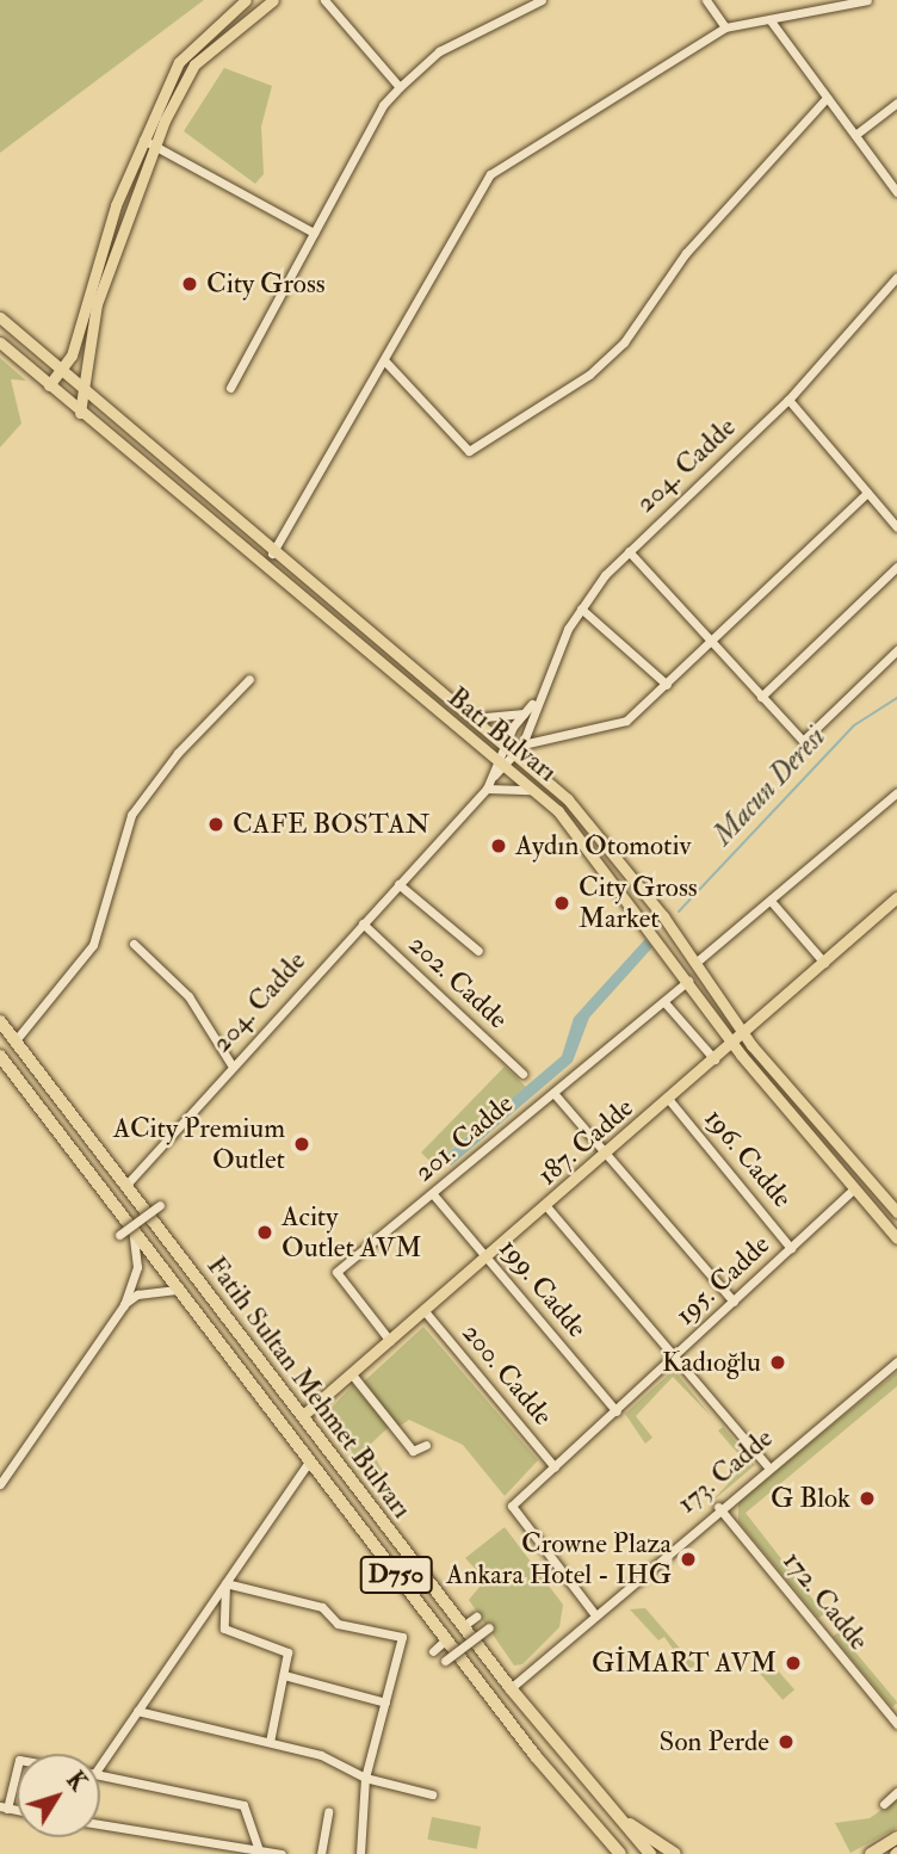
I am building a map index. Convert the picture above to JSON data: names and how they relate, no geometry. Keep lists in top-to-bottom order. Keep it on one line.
{"streets":{"highway":["Fatih Sultan Mehmet Bulvarı","D750"],"main road":["Batı Bulvarı","187. Cadde"],"street":["204. Cadde","202. Cadde","201. Cadde","196. Cadde","195. Cadde","199. Cadde","200. Cadde","173. Cadde","172. Cadde"]},"crossings":[["204. Cadde","Batı Bulvarı"],["204. Cadde","202. Cadde"],["204. Cadde","Fatih Sultan Mehmet Bulvarı"],["Batı Bulvarı","201. Cadde"],["Batı Bulvarı","187. Cadde"],["Batı Bulvarı","195. Cadde"],["201. Cadde","187. Cadde"],["201. Cadde","199. Cadde"],["187. Cadde","196. Cadde"],["187. Cadde","199. Cadde"],["187. Cadde","200. Cadde"],["187. Cadde","Fatih Sultan Mehmet Bulvarı"],["196. Cadde","195. Cadde"],["195. Cadde","199. Cadde"],["195. Cadde","200. Cadde"],["195. Cadde","173. Cadde"],["Fatih Sultan Mehmet Bulvarı","173. Cadde"],["173. Cadde","172. Cadde"]],"water":["Macun Deresi"],"places":["City Gross","CAFE BOSTAN","Aydın Otomotiv","City Gross Market","ACity Premium Outlet","Acity Outlet AVM","Kadıoğlu","G Blok","Crowne Plaza Ankara Hotel - IHG","GİMART AVM","Son Perde"],"north":"top right"}
